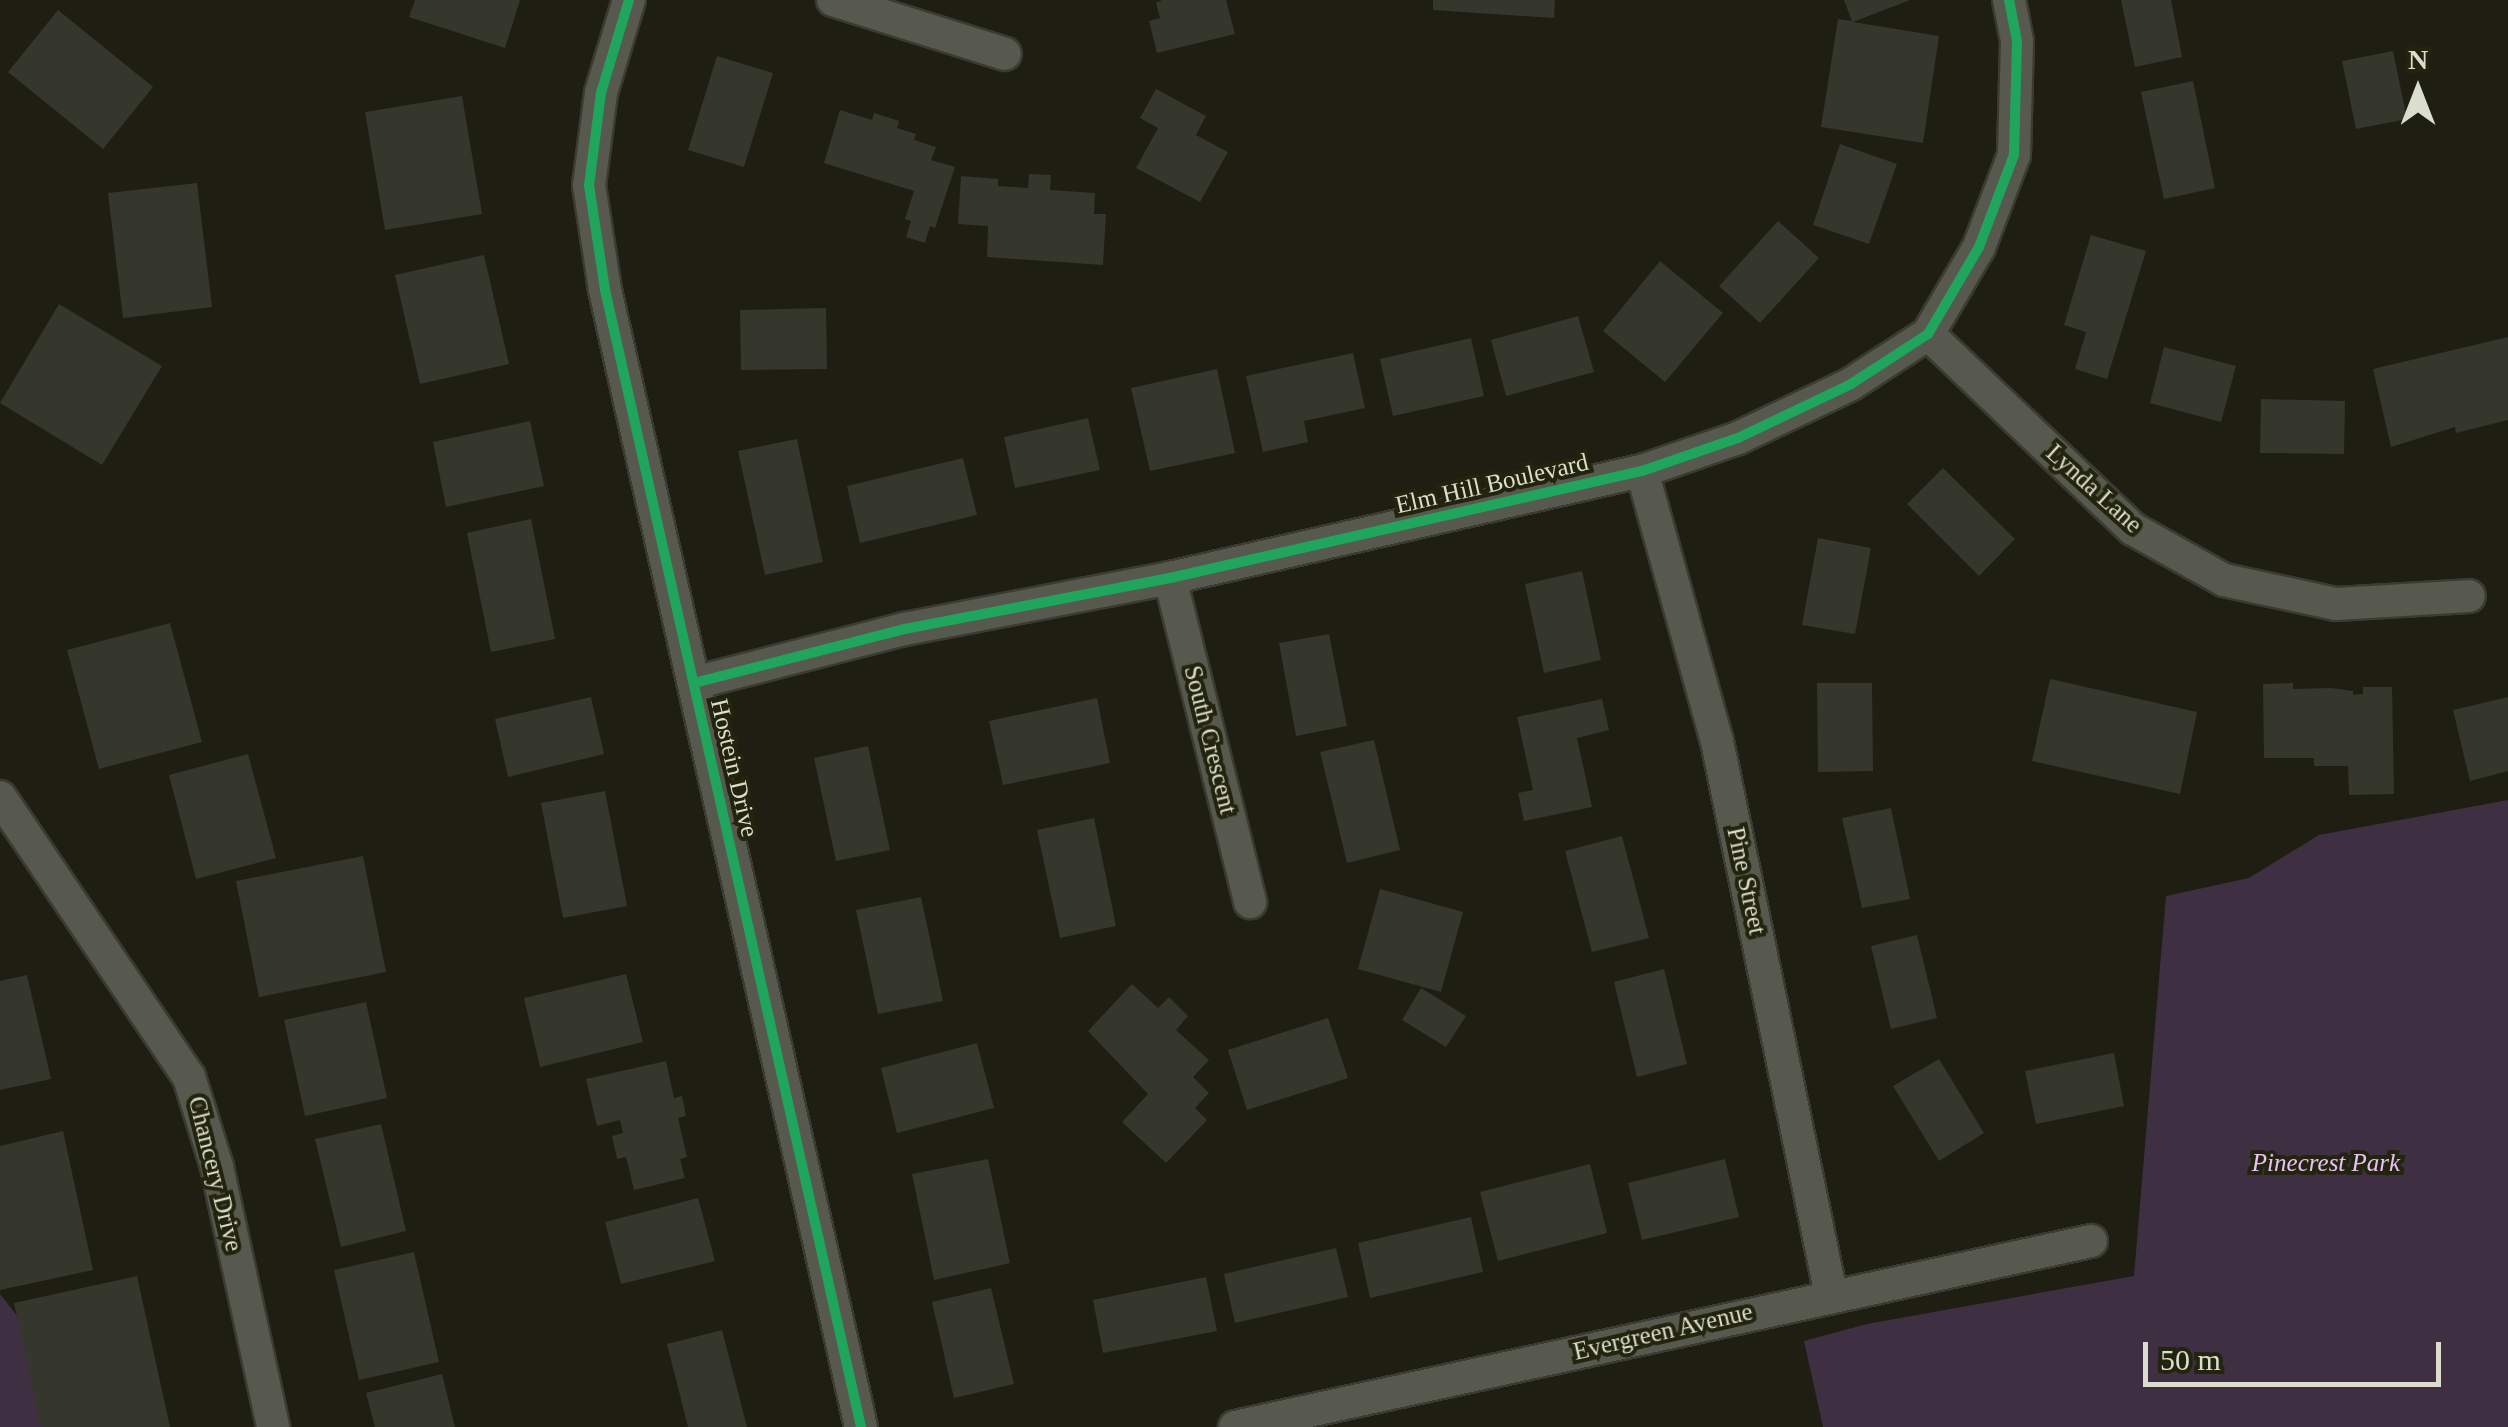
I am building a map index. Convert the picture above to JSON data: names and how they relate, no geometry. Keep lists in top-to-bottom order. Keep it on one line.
{"streets":{"street":["Elm Hill Boulevard","Lynda Lane","South Crescent","Hostein Drive","Pine Street","Chancery Drive","Evergreen Avenue"]},"crossings":[["Elm Hill Boulevard","Lynda Lane"],["Elm Hill Boulevard","South Crescent"],["Elm Hill Boulevard","Hostein Drive"],["Elm Hill Boulevard","Pine Street"],["Pine Street","Evergreen Avenue"]],"parks":["Pinecrest Park"],"scale_bar":"50 m","north":"top"}
